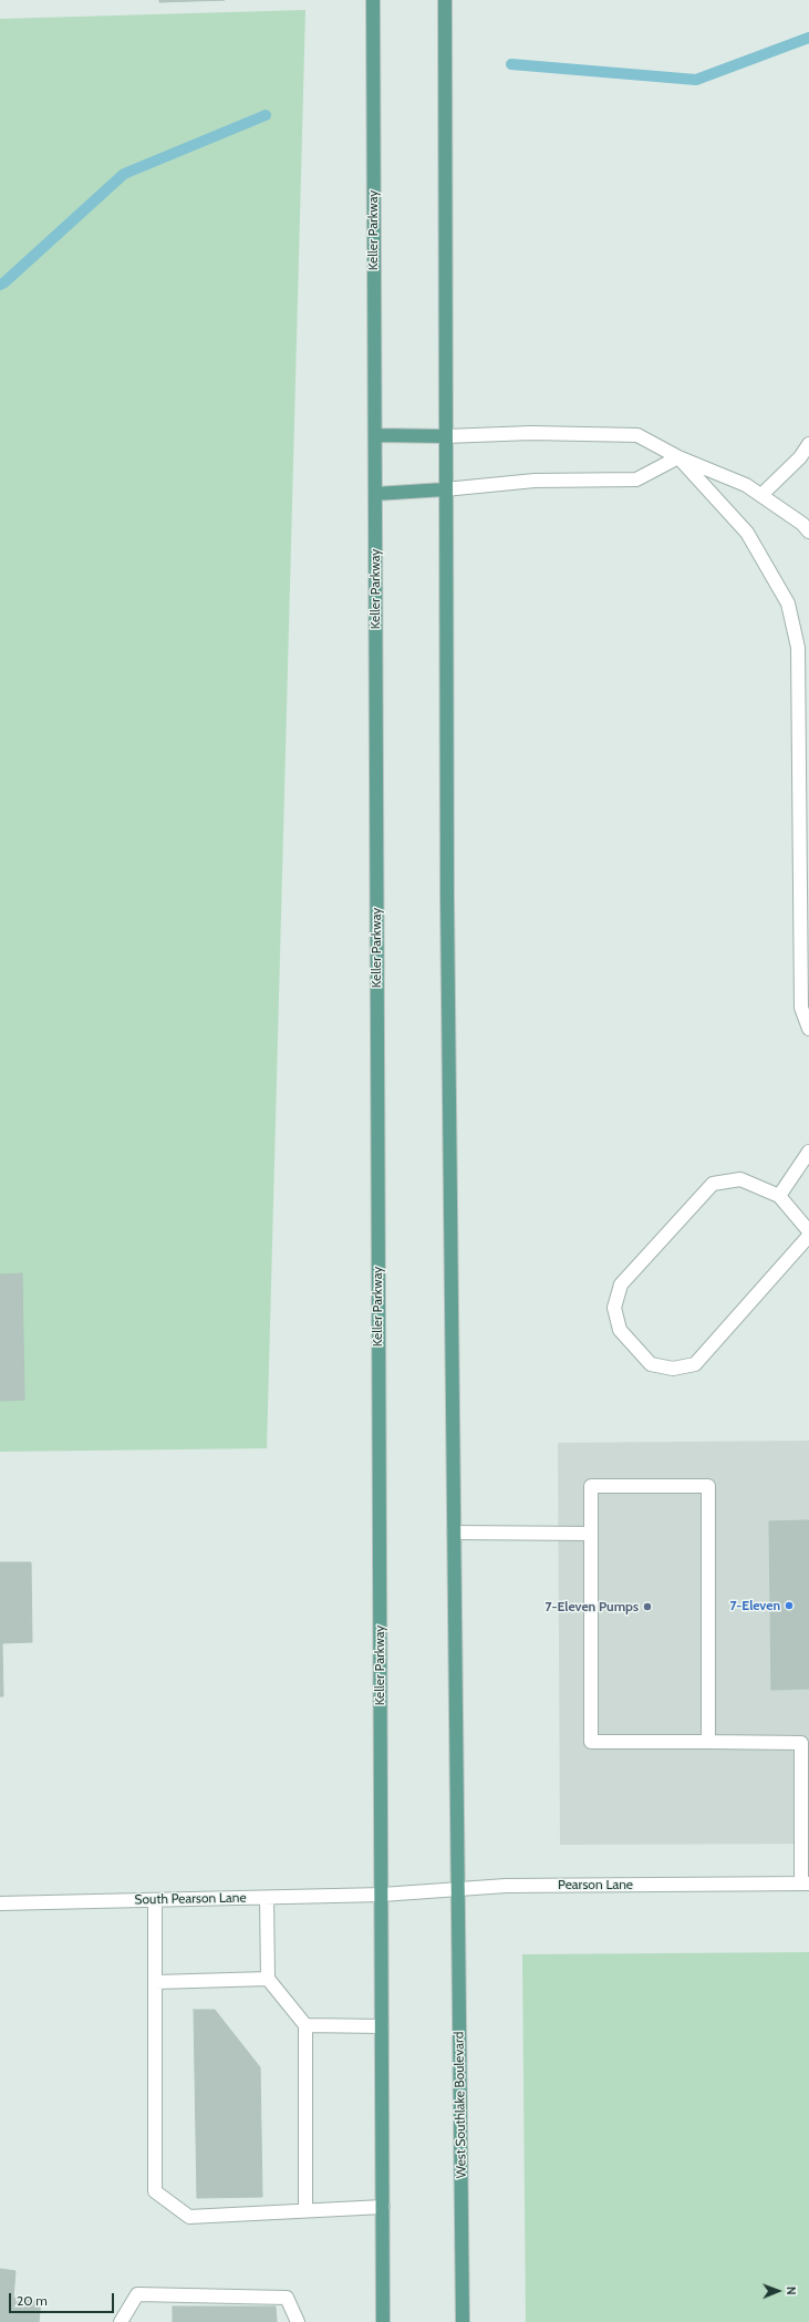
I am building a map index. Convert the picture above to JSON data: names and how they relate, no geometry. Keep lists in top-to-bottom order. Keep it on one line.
{"streets":{"main road":["Keller Parkway","West Southlake Boulevard"],"street":["Pearson Lane","South Pearson Lane"]},"crossings":[["Keller Parkway","Pearson Lane"],["Keller Parkway","South Pearson Lane"],["Pearson Lane","South Pearson Lane"],["Pearson Lane","West Southlake Boulevard"]],"places":["7-Eleven","7-Eleven Pumps"],"scale_bar":"20 m","north":"right"}
